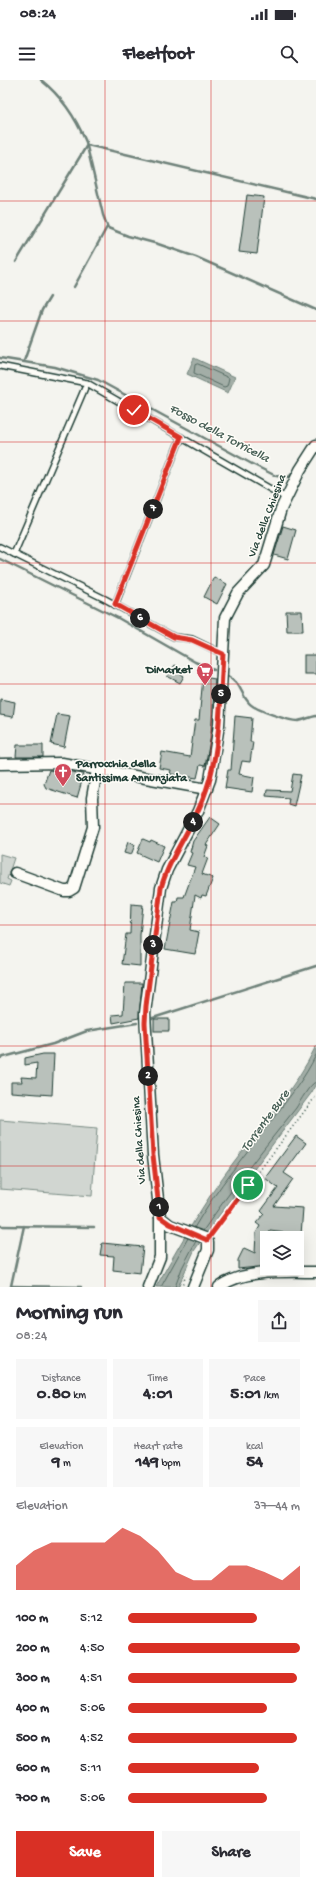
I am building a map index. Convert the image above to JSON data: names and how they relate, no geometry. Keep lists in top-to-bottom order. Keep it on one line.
{"streets":{"street":["Via della Chiesina"]},"water":["Fosso della Torricella","Torrente Bure"],"places":{"supermarket":["DiMarket"],"church":["Parrocchia della Santissima Annunziata"]},"page":{"status":"08:24","header":"Fleetfoot","pins":["7","6","5","4","3","2","1"],"heading":["Morning run","08:24"],"stats":[["Distance","0.80 km"],["Time","4:01"],["Pace","5:01 /km"],["Elevation","9 m"],["Heart rate","149 bpm"],["kcal","54"]],"chart":["Elevation","37–44 m"],"list":[{"name":"100 m","note":"5:12"},{"name":"200 m","note":"4:50"},{"name":"300 m","note":"4:51"},{"name":"400 m","note":"5:06"},{"name":"500 m","note":"4:52"},{"name":"600 m","note":"5:11"},{"name":"700 m","note":"5:06"}],"buttons":["Save","Share"]}}
